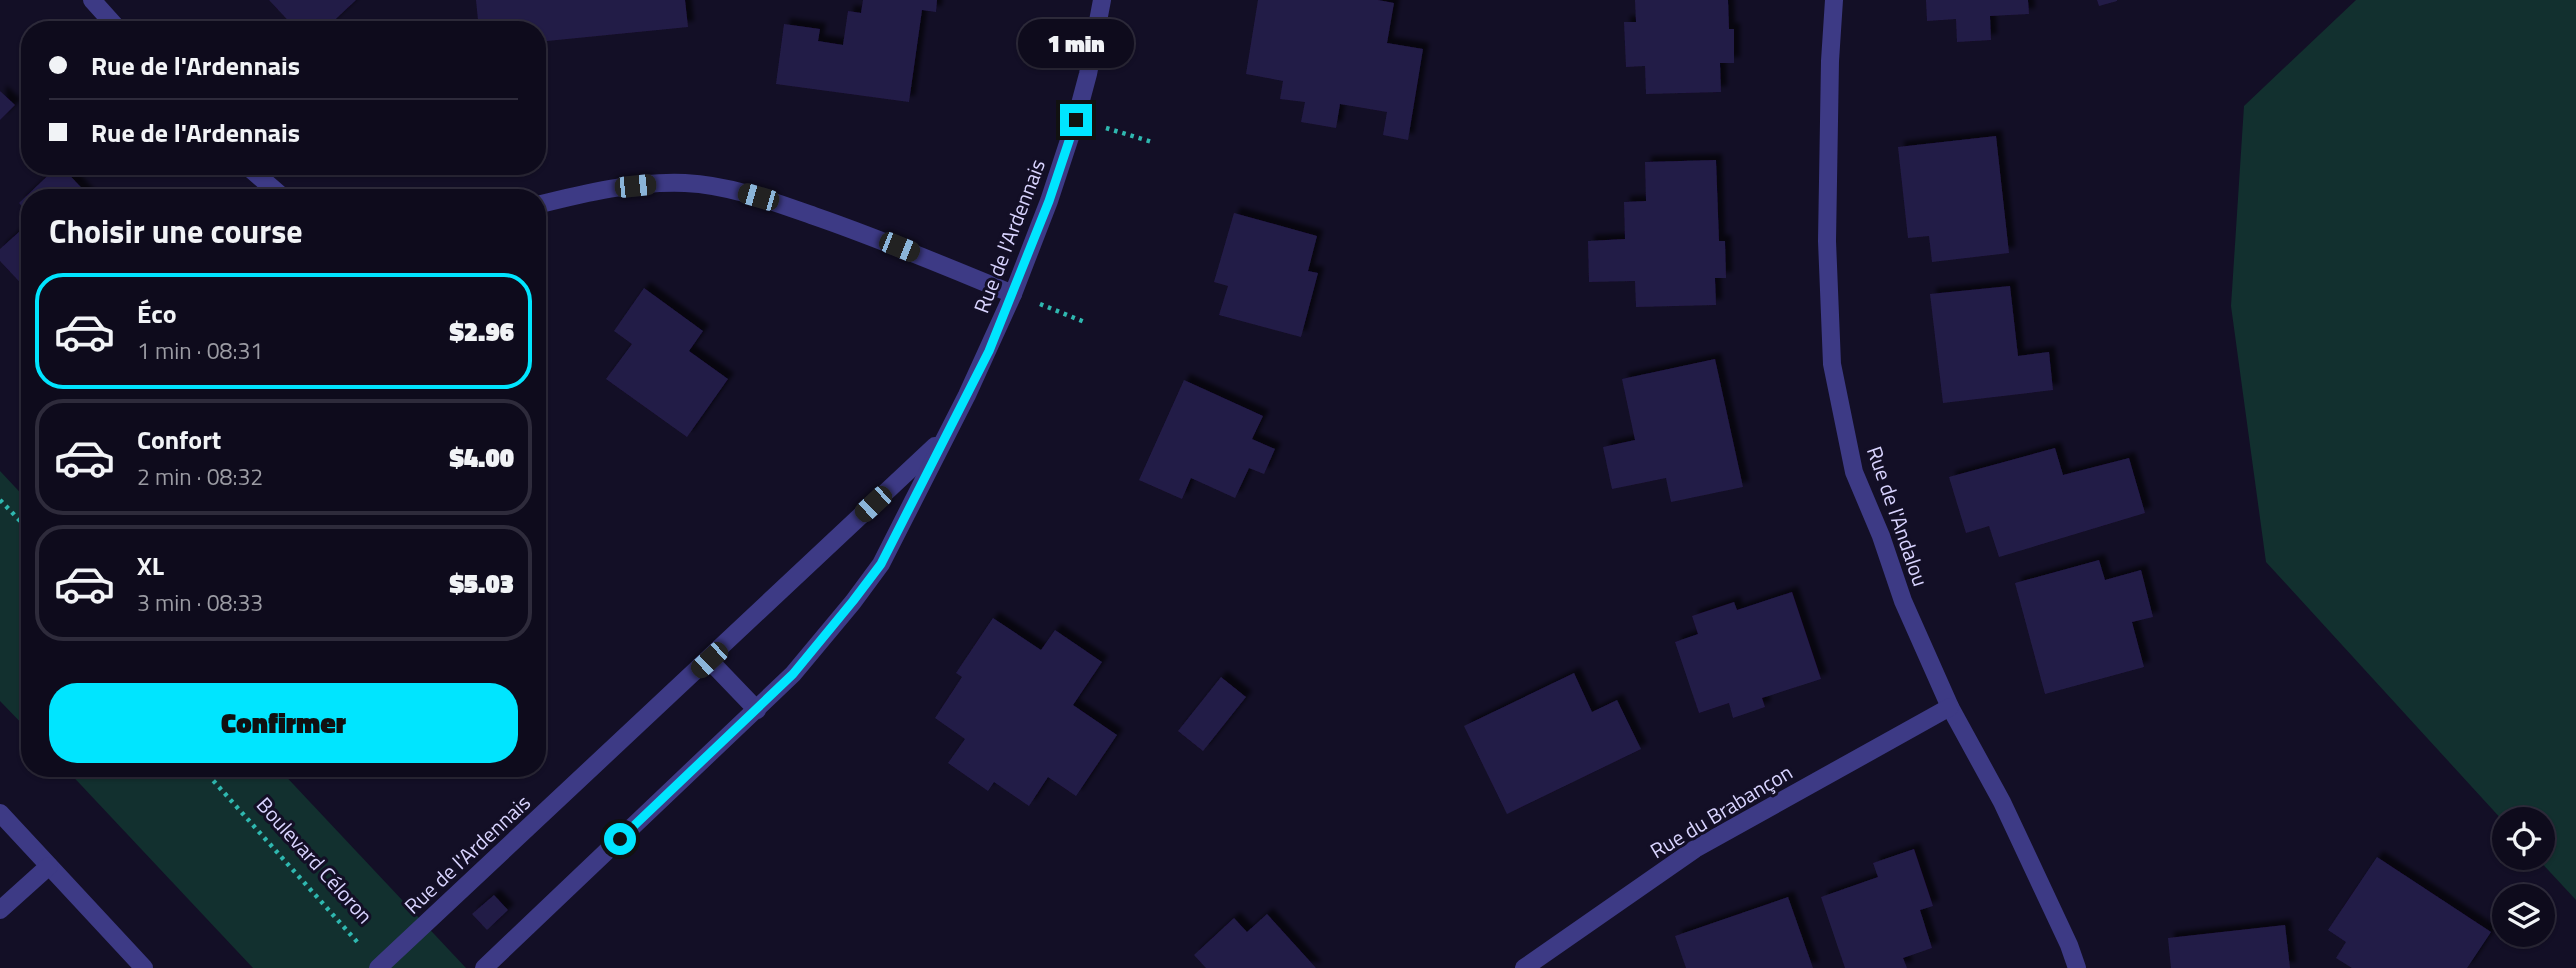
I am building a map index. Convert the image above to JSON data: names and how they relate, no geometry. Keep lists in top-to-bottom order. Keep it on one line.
{"streets":{"street":["Rue de l'Ardennais","Rue de l'Andalou","Rue du Brabançon"],"path":["Boulevard Céloron"]},"crossings":[["Rue de l'Andalou","Rue du Brabançon"]],"page":{"bubble":"1 min","banner":["Rue de l'Ardennais","Rue de l'Ardennais"],"heading":"Choisir une course","list":[{"name":"Éco","note":"1 min · 08:31","value":"$2.96"},{"name":"Confort","note":"2 min · 08:32","value":"$4.00"},{"name":"XL","note":"3 min · 08:33","value":"$5.03"}],"buttons":"Confirmer"}}
